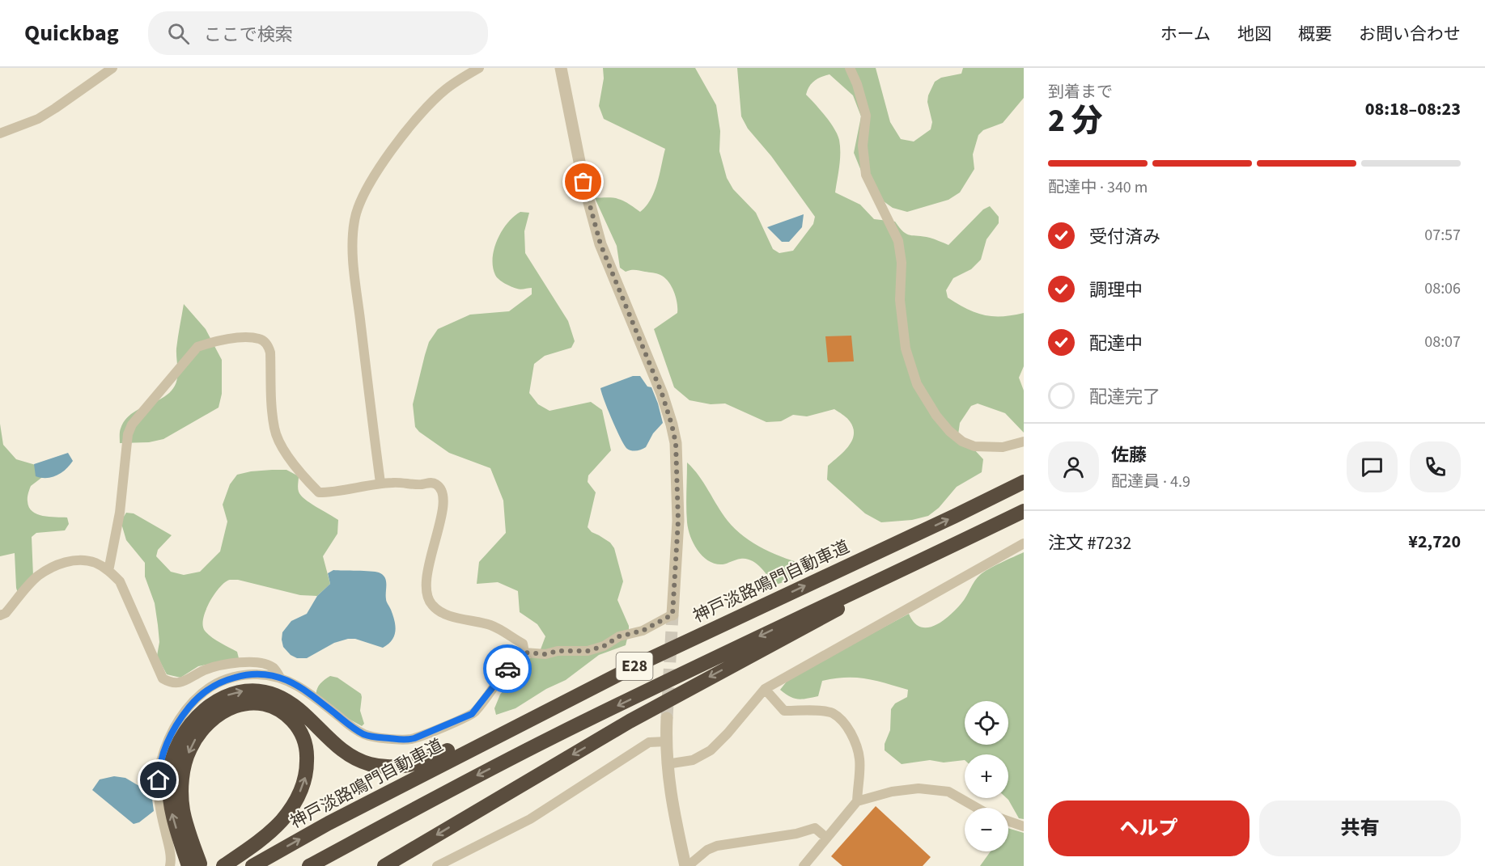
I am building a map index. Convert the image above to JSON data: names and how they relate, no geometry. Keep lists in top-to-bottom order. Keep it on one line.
{"streets":{"highway":["神戸淡路鳴門自動車道","E28"]},"page":{"header":"Quickbag","search":"ここで検索","nav":["ホーム","地図","概要","お問い合わせ"],"heading":["2 分","到着まで","08:18–08:23"],"panel":["佐藤","配達員 · 4.9","注文 #7232","¥2,720"],"bar":"配達中 · 340 m","list":[["受付済み","07:57"],["調理中","08:06"],["配達中","08:07"],"配達完了"],"map_buttons":["+","−"],"buttons":["ヘルプ","共有"]}}
